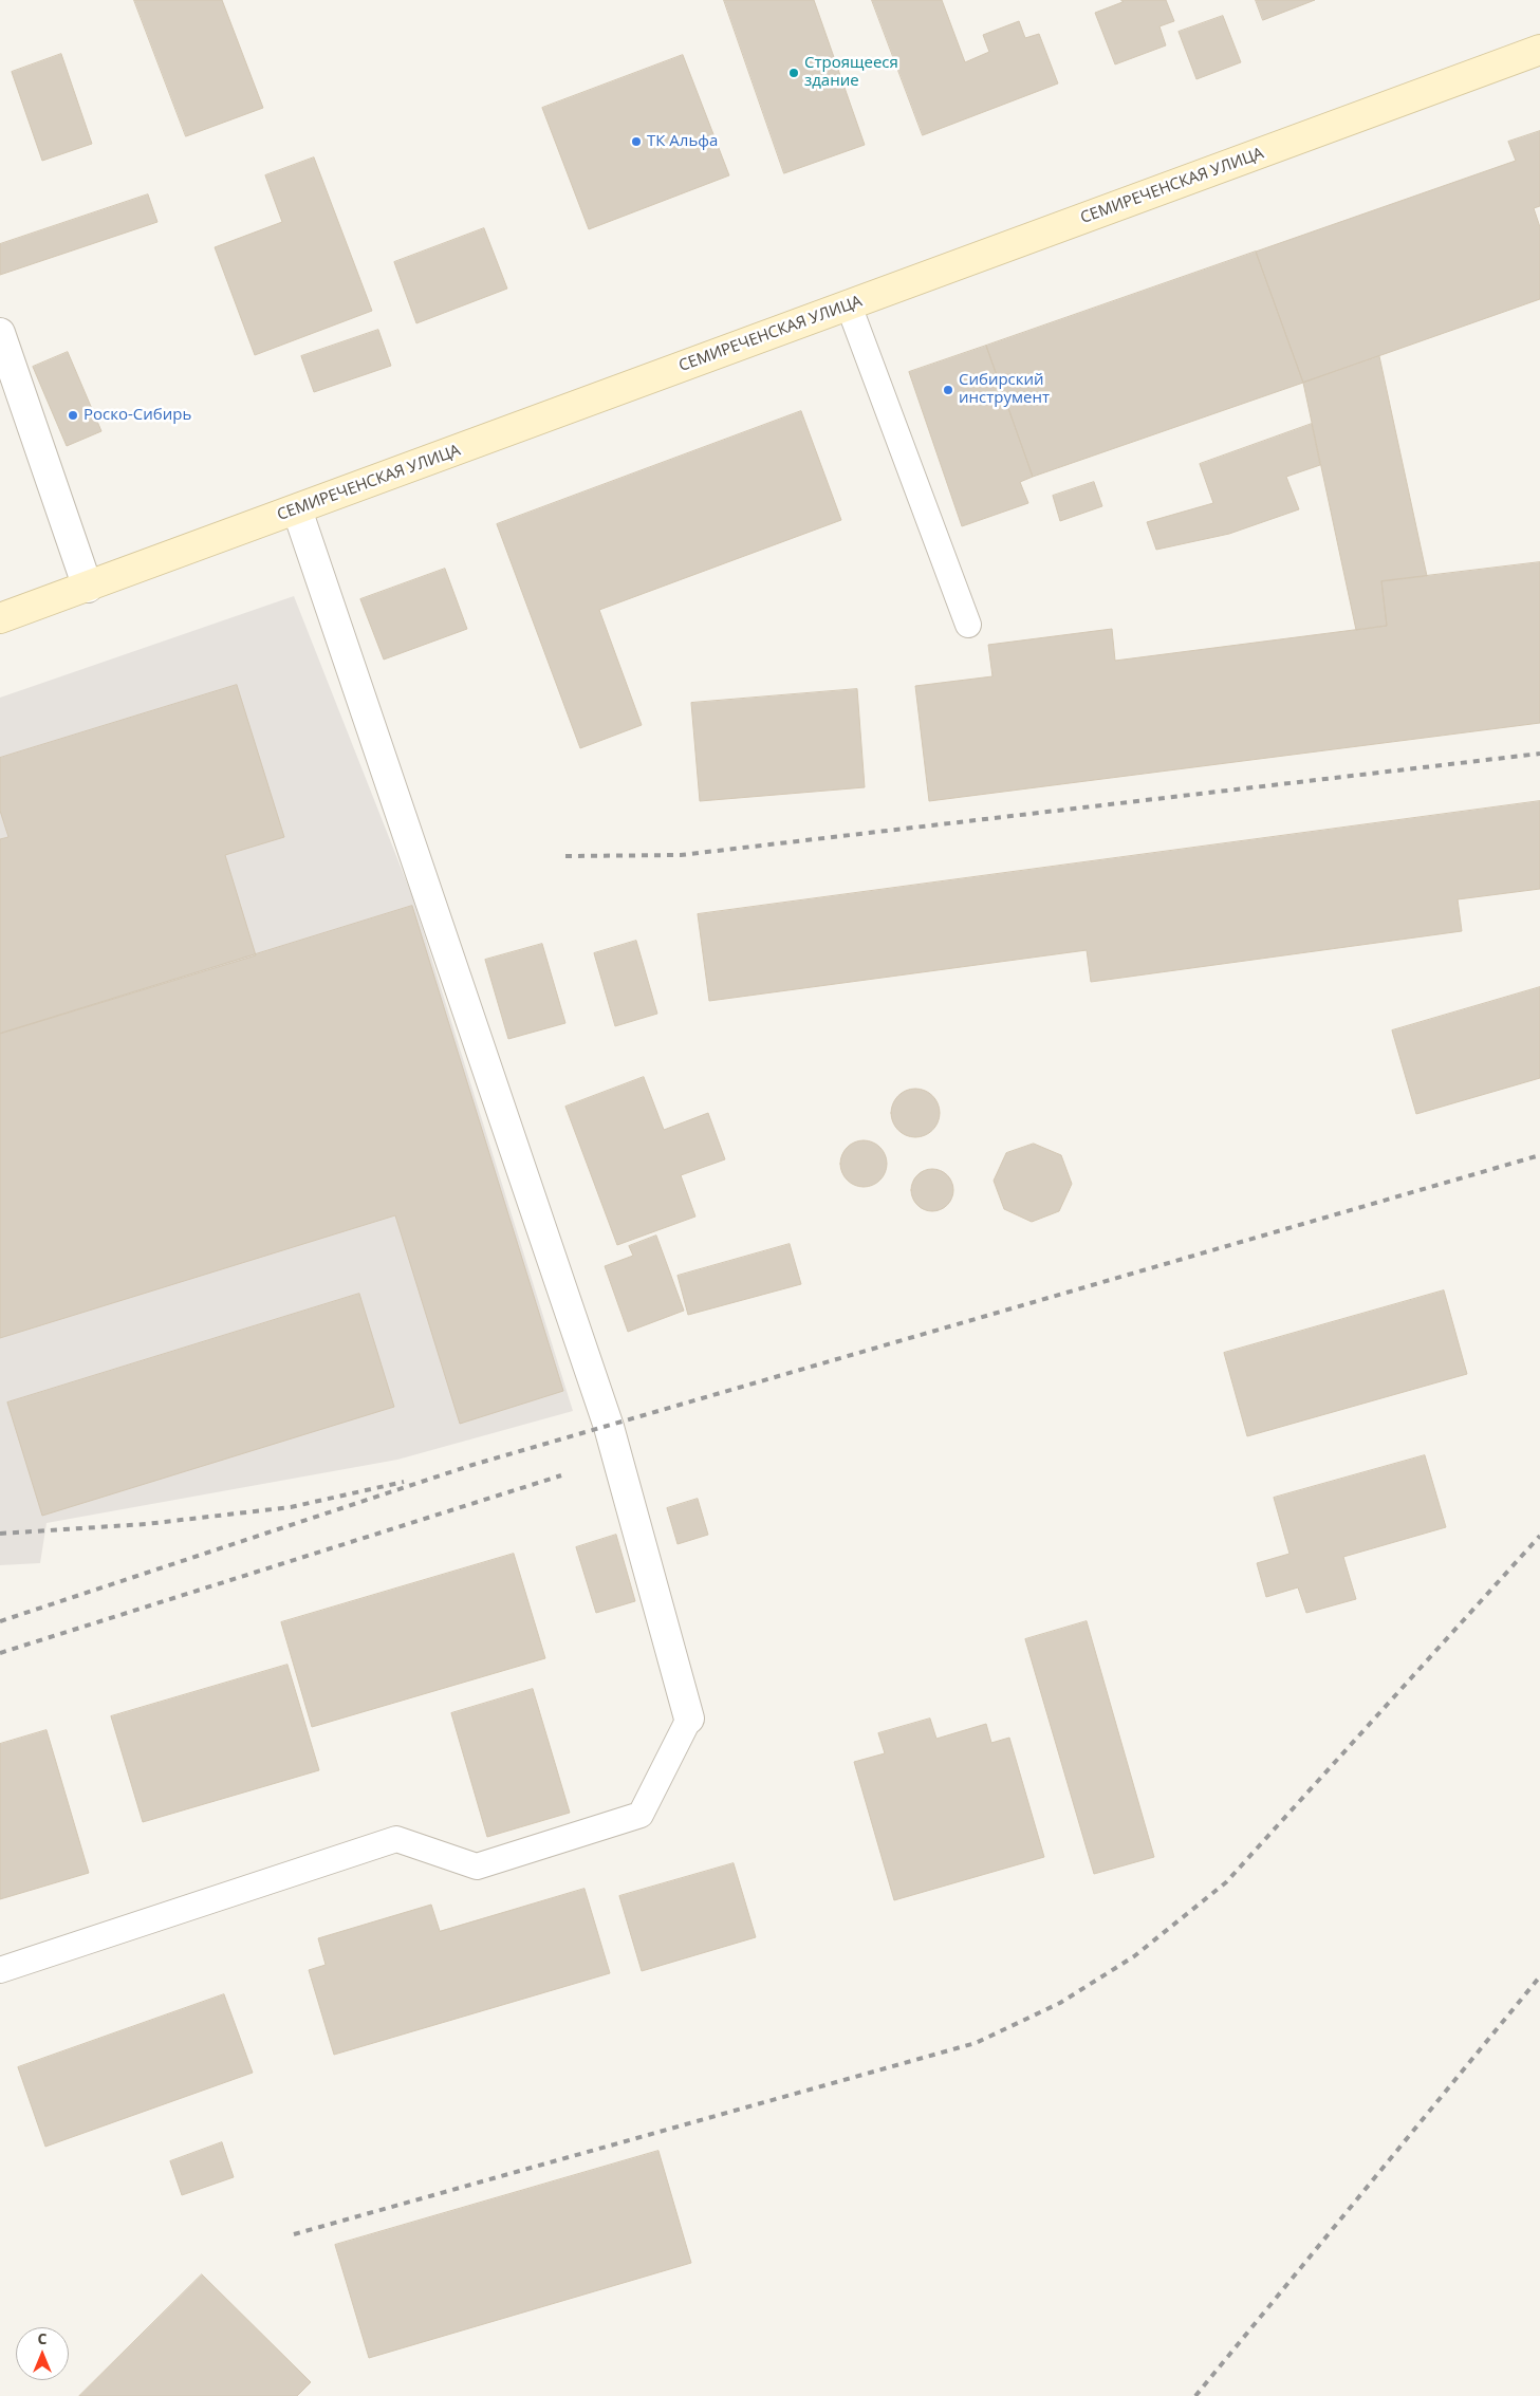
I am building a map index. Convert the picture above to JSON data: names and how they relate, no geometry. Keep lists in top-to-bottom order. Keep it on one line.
{"streets":{"main road":["СЕМИРЕЧЕНСКАЯ УЛИЦА"]},"places":["Строящееся здание","ТК Альфа","Сибирский инструмент","Роско-Сибирь"],"north":"top"}
